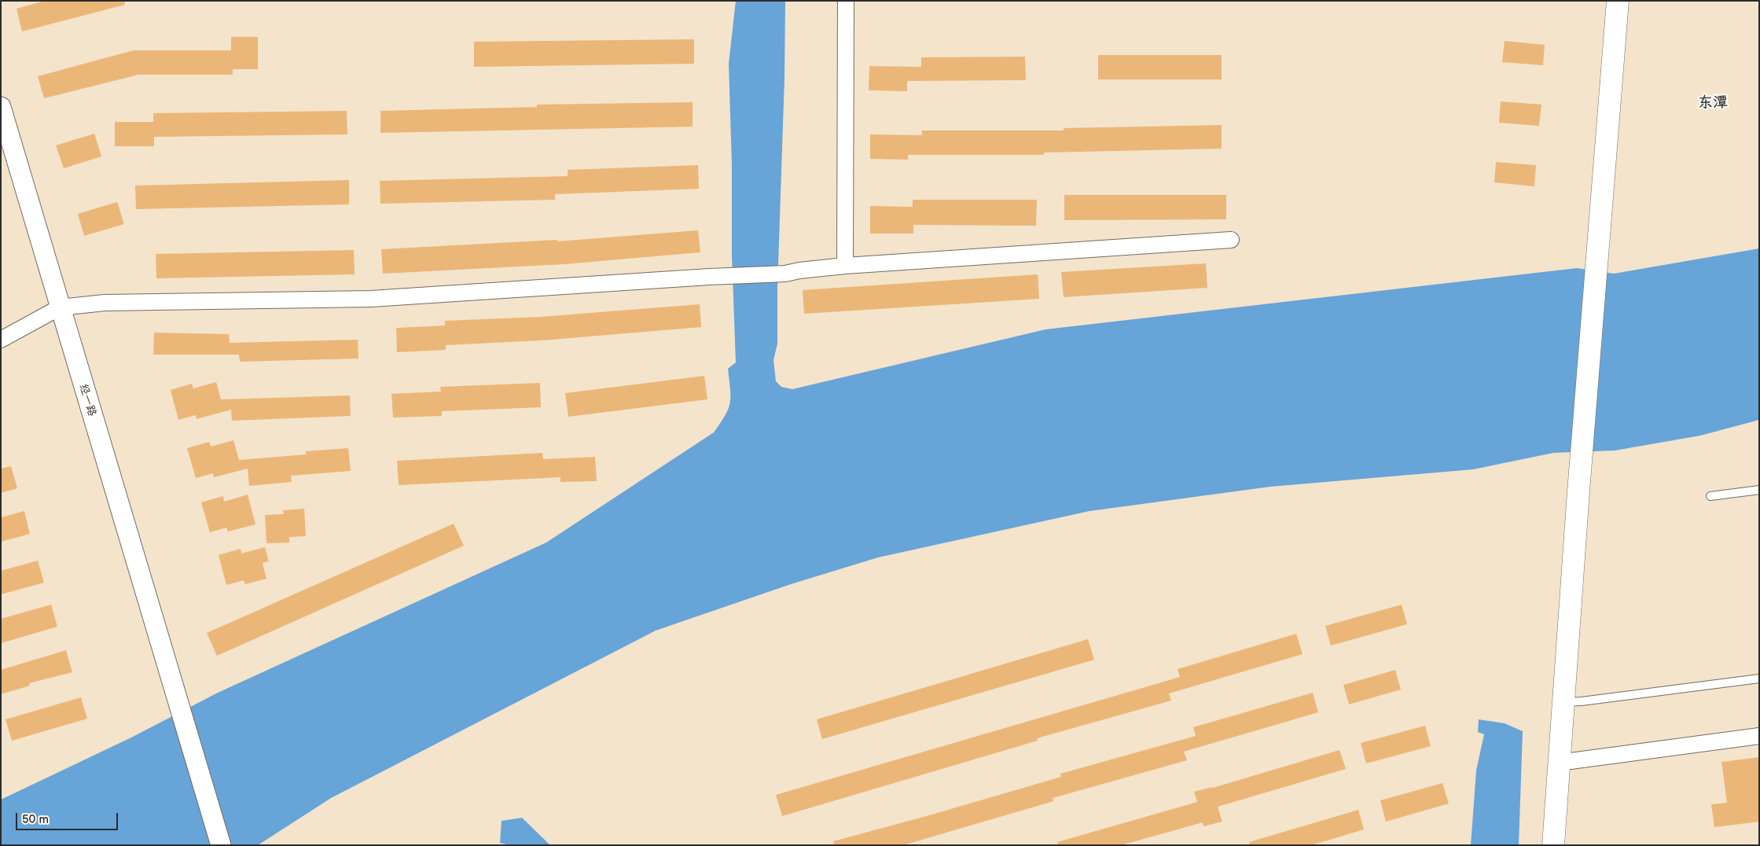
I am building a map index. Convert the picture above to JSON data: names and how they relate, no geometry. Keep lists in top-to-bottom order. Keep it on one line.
{"streets":{"street":["经一路"]},"districts":["东潭"],"scale_bar":"50 m"}
